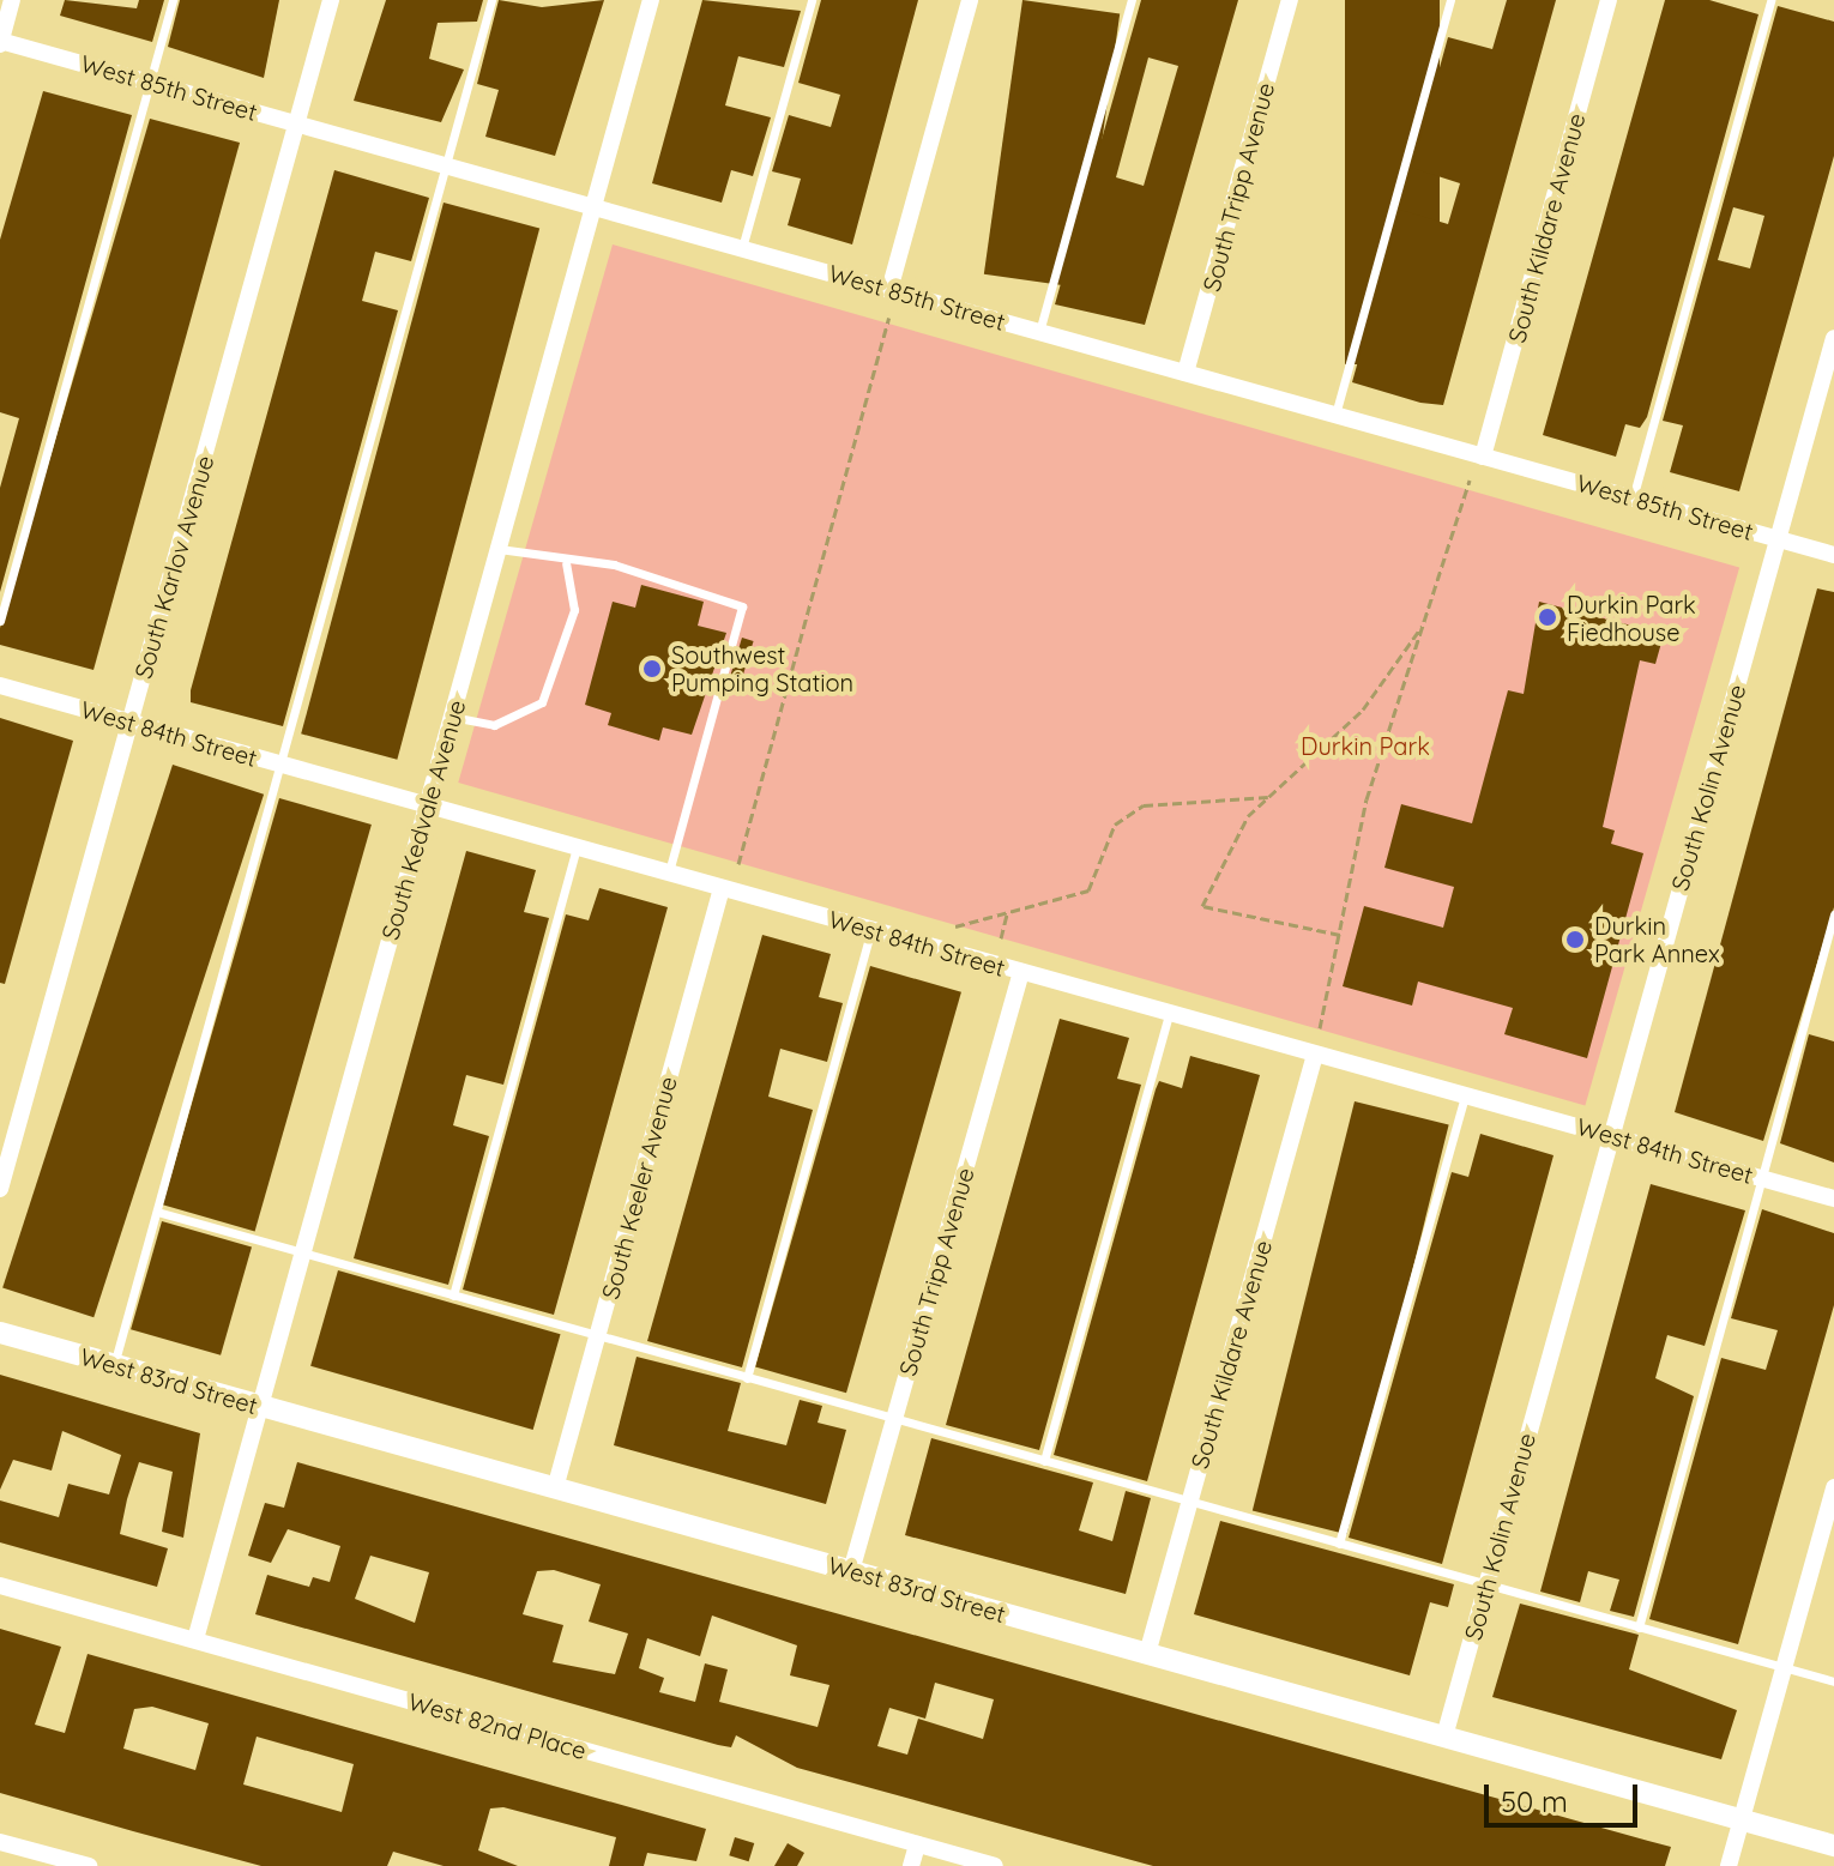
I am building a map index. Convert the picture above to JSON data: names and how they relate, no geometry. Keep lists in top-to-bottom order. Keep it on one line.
{"streets":{"street":["West 85th Street","South Tripp Avenue","South Kildare Avenue","South Karlov Avenue","West 84th Street","South Kolin Avenue","South Kedvale Avenue","South Keeler Avenue","West 83rd Street","West 82nd Place"]},"crossings":[["West 85th Street","South Tripp Avenue"],["West 85th Street","South Kildare Avenue"],["West 85th Street","South Karlov Avenue"],["West 85th Street","South Kolin Avenue"],["West 85th Street","South Kedvale Avenue"],["South Tripp Avenue","West 84th Street"],["South Tripp Avenue","West 83rd Street"],["South Kildare Avenue","West 84th Street"],["South Kildare Avenue","West 83rd Street"],["South Karlov Avenue","West 84th Street"],["West 84th Street","South Kolin Avenue"],["West 84th Street","South Kedvale Avenue"],["West 84th Street","South Keeler Avenue"],["South Kolin Avenue","West 83rd Street"],["South Kedvale Avenue","West 83rd Street"],["South Kedvale Avenue","West 82nd Place"],["South Keeler Avenue","West 83rd Street"]],"parks":["Durkin Park"],"places":["Durkin Park Fiedhouse","Southwest Pumping Station","Durkin Park Annex"],"scale_bar":"50 m"}
